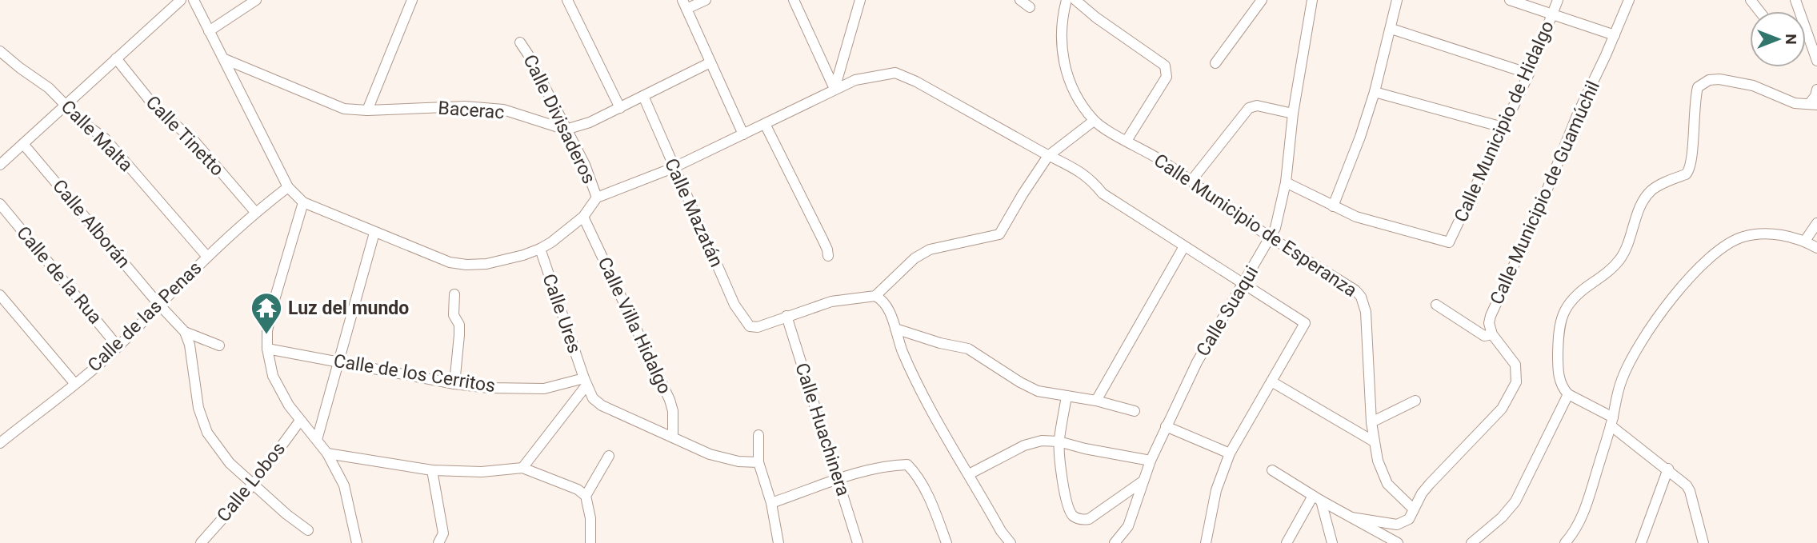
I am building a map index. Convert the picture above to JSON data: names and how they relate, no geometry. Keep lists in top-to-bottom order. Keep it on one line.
{"streets":{"street":["Bacerac","Calle Divisaderos","Calle Municipio de Hidalgo","Calle Malta","Calle Tinetto","Calle Municipio de Guamúchil","Calle Mazatán","Calle Alborán","Calle Municipio de Esperanza","Calle de la Rua","Calle Suaqui","Calle Ures","Calle de las Penas","Calle Villa Hidalgo","Calle de los Cerritos","Calle Huachinera","Calle Lobos"]},"crossings":[["Bacerac","Calle Divisaderos"],["Calle Malta","Calle de las Penas"],["Calle Tinetto","Calle de las Penas"],["Calle Mazatán","Calle Huachinera"],["Calle Alborán","Calle de las Penas"],["Calle Municipio de Esperanza","Calle Suaqui"],["Calle de la Rua","Calle de las Penas"],["Calle Ures","Calle de los Cerritos"]],"places":{"temple":["Luz del mundo"]},"north":"right"}
